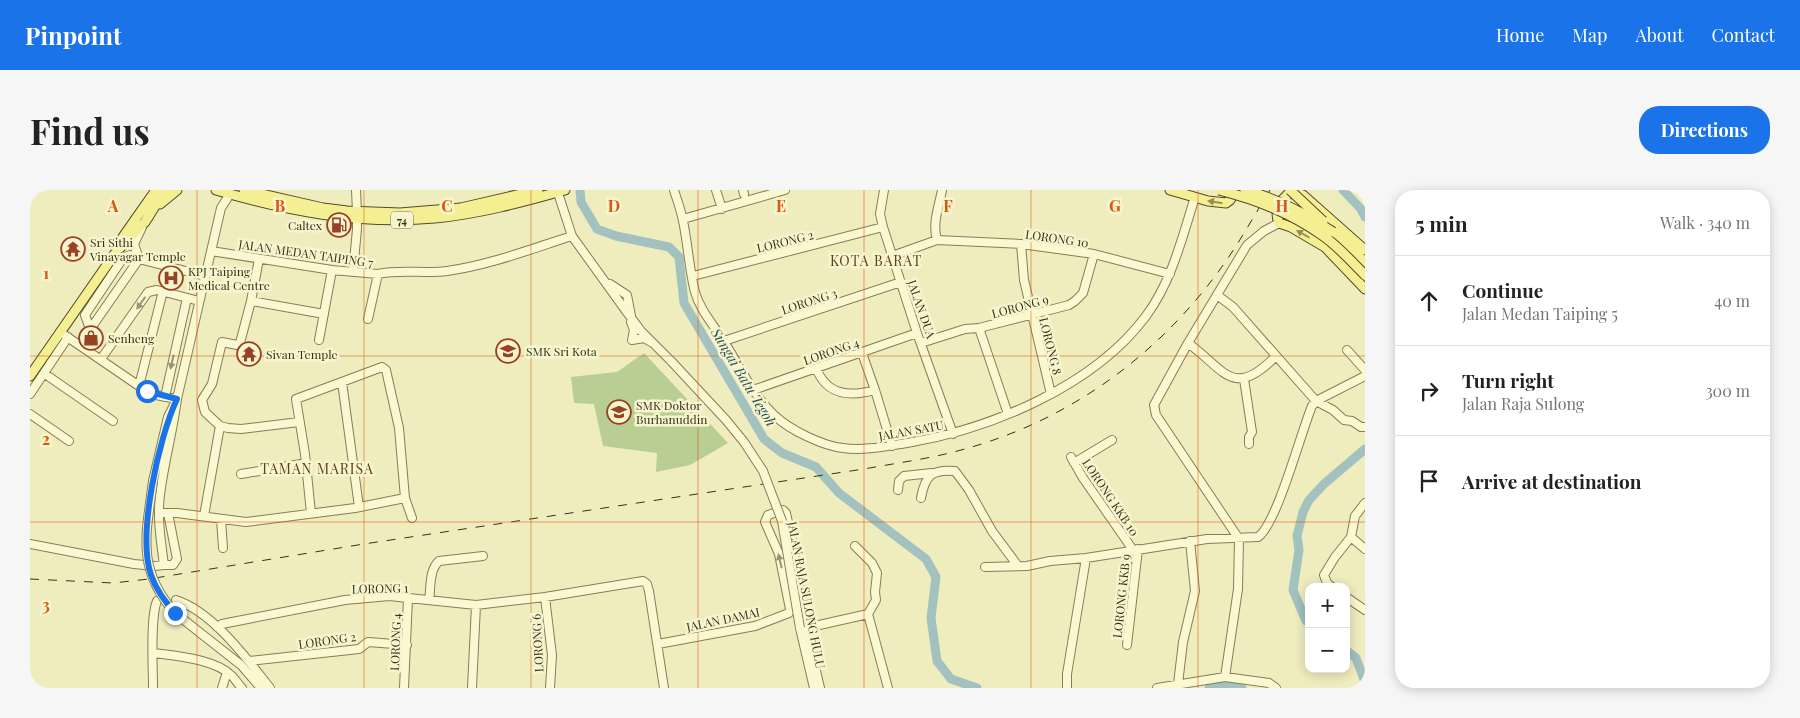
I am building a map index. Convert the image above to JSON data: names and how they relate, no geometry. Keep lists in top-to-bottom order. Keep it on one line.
{"streets":{"main road":["74"],"street":["LORONG 10","LORONG 2","JALAN MEDAN TAIPING 7","LORONG 3","LORONG 9","JALAN DUA","LORONG 8","LORONG 4","JALAN SATU","LORONG KKB 10","LORONG 1","JALAN RAJA SULONG HULU","LORONG KKB 9","JALAN DAMAI","LORONG 6"]},"crossings":[["LORONG 10","LORONG 9"],["LORONG 10","JALAN DUA"],["LORONG 10","LORONG 8"],["LORONG 10","JALAN SATU"],["LORONG 2","JALAN DUA"],["LORONG 2","LORONG 4"],["LORONG 2","JALAN SATU"],["LORONG 3","JALAN DUA"],["LORONG 3","JALAN SATU"],["LORONG 9","JALAN DUA"],["LORONG 9","LORONG 8"],["JALAN DUA","LORONG 4"],["JALAN DUA","JALAN SATU"],["LORONG 8","JALAN SATU"],["LORONG 4","JALAN SATU"],["LORONG 4","LORONG 1"],["LORONG KKB 10","LORONG KKB 9"],["LORONG 1","JALAN DAMAI"],["LORONG 1","LORONG 6"],["JALAN RAJA SULONG HULU","JALAN DAMAI"]],"districts":["KOTA BARAT","TAMAN MARISA"],"water":["Sungai Batu Tegoh"],"places":{"fuel station":["Caltex"],"temple":["Sri Sithi Vinayagar Temple","Sivan Temple"],"hospital":["KPJ Taiping Medical Centre"],"shop":["Senheng"],"school or university":["SMK Sri Kota","SMK Doktor Burhanuddin"]},"page":{"header":"Pinpoint","nav":["Home","Map","About","Contact"],"buttons":"Directions","title":"Find us","heading":["5 min","Walk · 340 m"],"list":[["Continue","Jalan Medan Taiping 5","40 m"],["Turn right","Jalan Raja Sulong","300 m"],"Arrive at destination"],"map_buttons":["+","−"]},"grid":{"columns":["A","B","C","D","E","F","G","H"],"rows":["1","2","3"]}}
